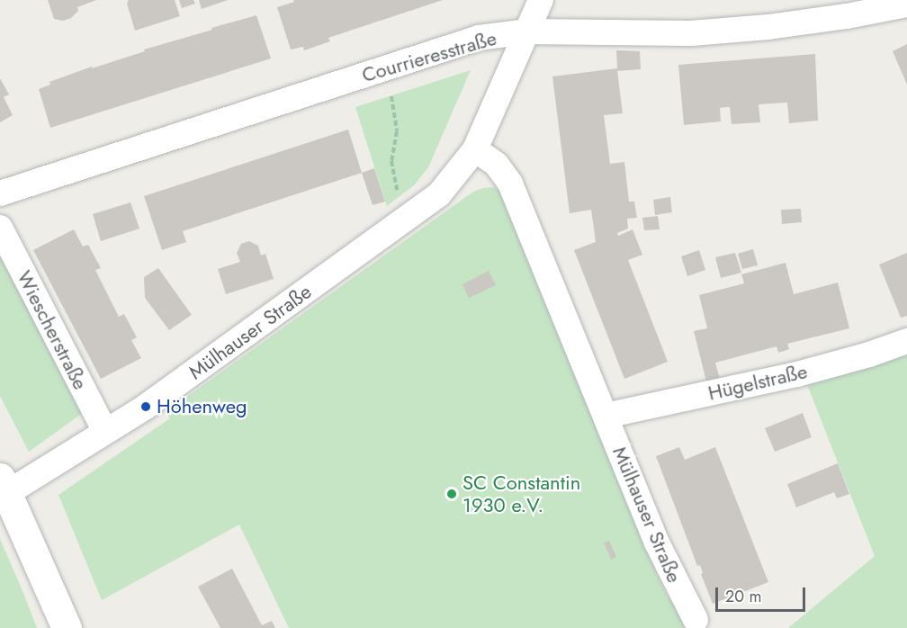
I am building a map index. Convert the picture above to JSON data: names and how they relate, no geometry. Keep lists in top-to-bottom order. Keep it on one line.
{"streets":{"street":["Courrieresstraße","Wiescherstraße","Mülhauser Straße","Hügelstraße"]},"crossings":[["Courrieresstraße","Mülhauser Straße"],["Wiescherstraße","Mülhauser Straße"],["Mülhauser Straße","Hügelstraße"]],"places":["Höhenweg","SC Constantin 1930 e.V."],"scale_bar":"20 m"}
